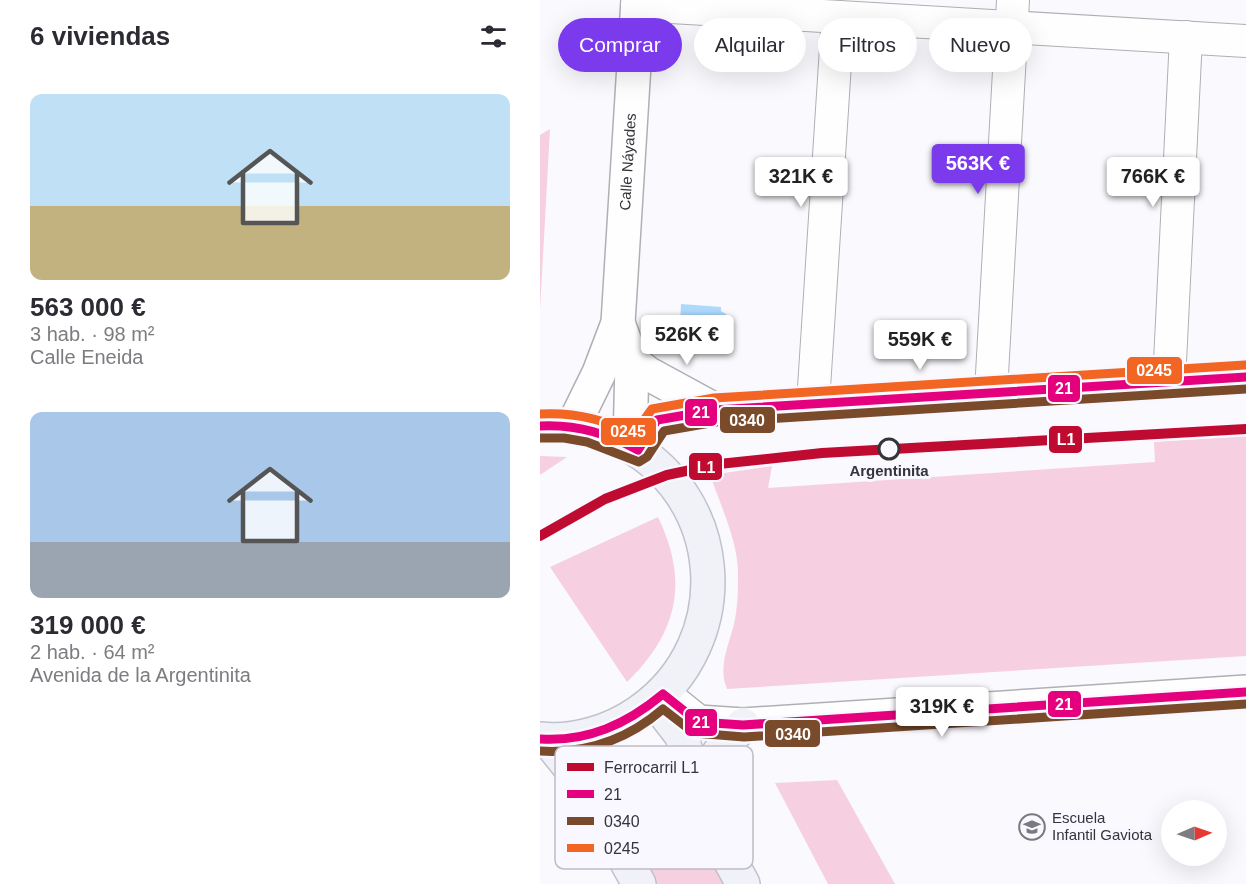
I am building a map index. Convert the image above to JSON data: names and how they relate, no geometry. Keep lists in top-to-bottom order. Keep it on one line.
{"streets":{"main road":["Calle Náyades"]},"places":{"other":["Argentinita"],"school or university":["Escuela Infantil Gaviota"]},"lines":["transit line 0245","transit line 21","transit line 0340","rail line L1"],"legend":["Ferrocarril L1","21","0340","0245"],"north":"right","page":{"heading":"6 viviendas","chip":["Comprar","Alquilar","Filtros","Nuevo"],"list":[{"name":"563 000 €","note":"3 hab. · 98 m² · Calle Eneida"},{"name":"319 000 €","note":"2 hab. · 64 m² · Avenida de la Argentinita"}],"price":["563K €","321K €","766K €","526K €","559K €","319K €"]}}
